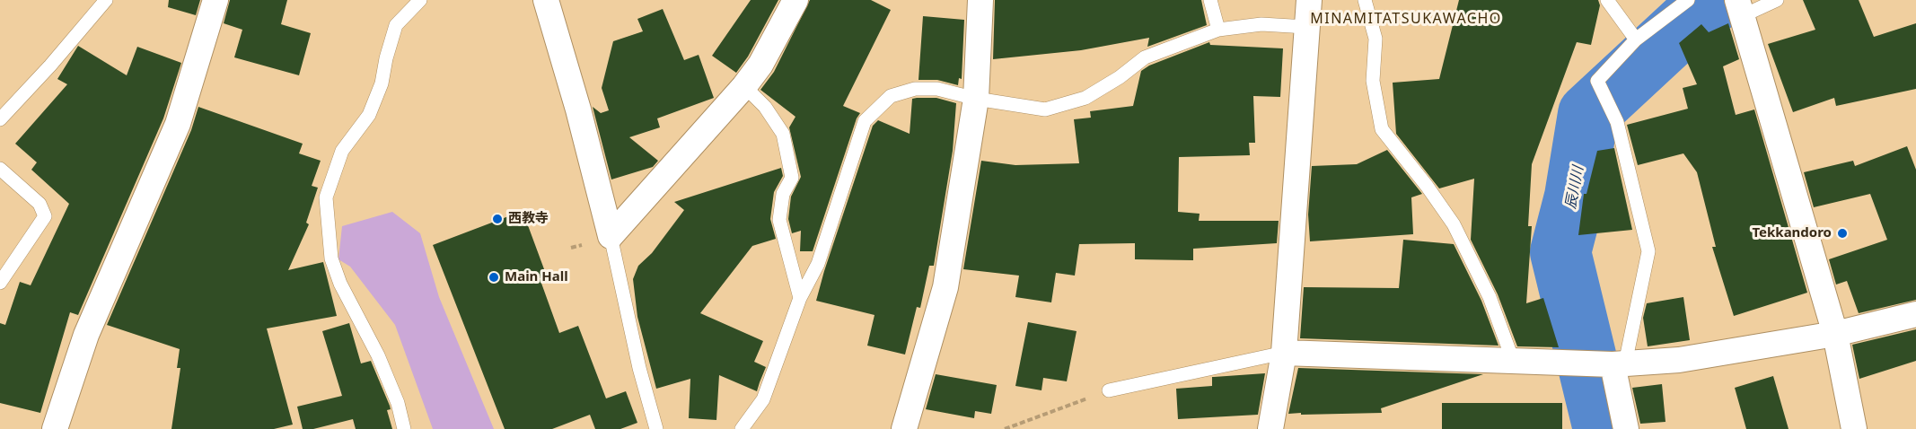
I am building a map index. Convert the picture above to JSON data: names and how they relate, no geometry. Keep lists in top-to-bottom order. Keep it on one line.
{"districts":["MINAMITATSUKAWACHO"],"water":["辰川川"],"places":["西教寺","Tekkandoro","Main Hall"]}
